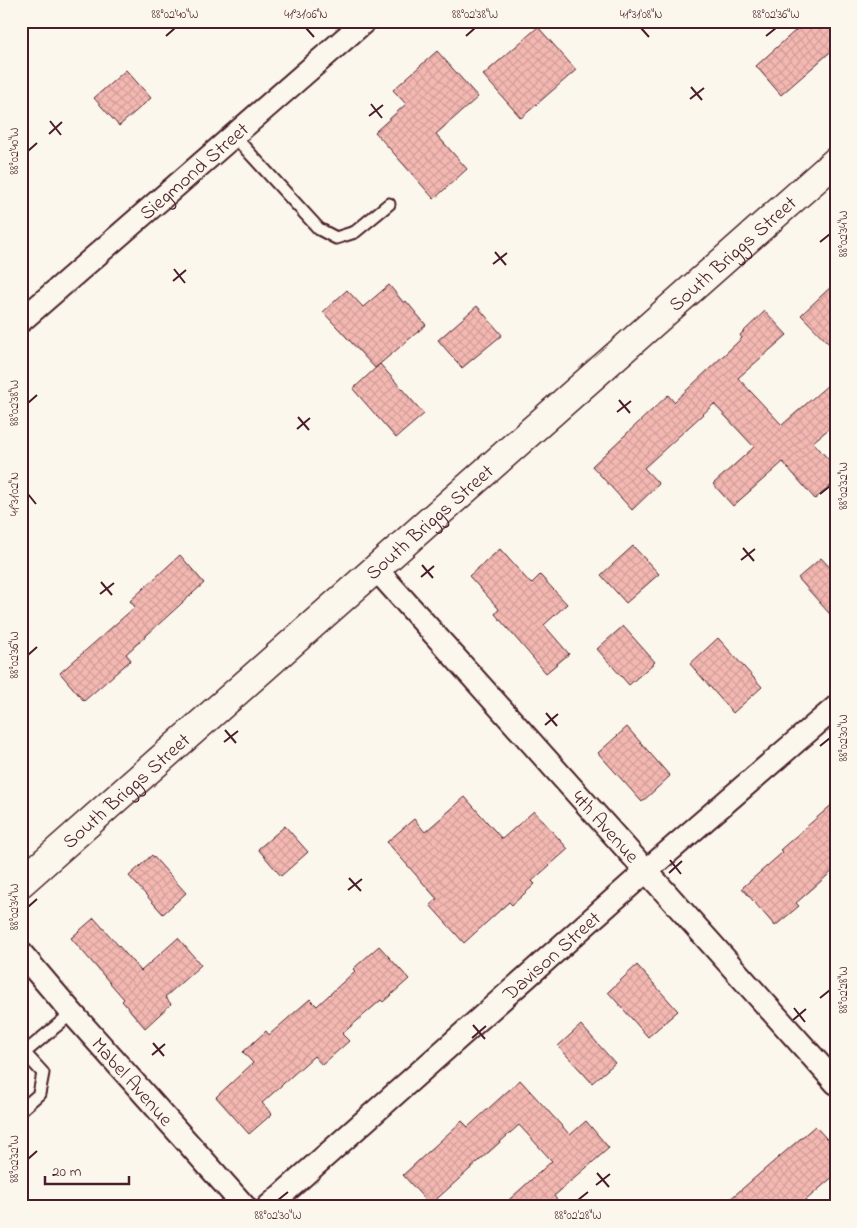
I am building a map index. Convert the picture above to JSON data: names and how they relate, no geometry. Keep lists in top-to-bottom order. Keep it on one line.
{"streets":{"street":["Siegmond Street","South Briggs Street","4th Avenue","Davison Street","Mabel Avenue"]},"crossings":[["South Briggs Street","4th Avenue"],["4th Avenue","Davison Street"]],"scale_bar":"20 m","coordinates":["88°02'40\"W","41°31'06\"N","88°02'38\"W","41°31'08\"N","88°02'36\"W","88°02'34\"W","88°02'32\"W","41°31'02\"N","88°02'30\"W","88°02'28\"W"]}
